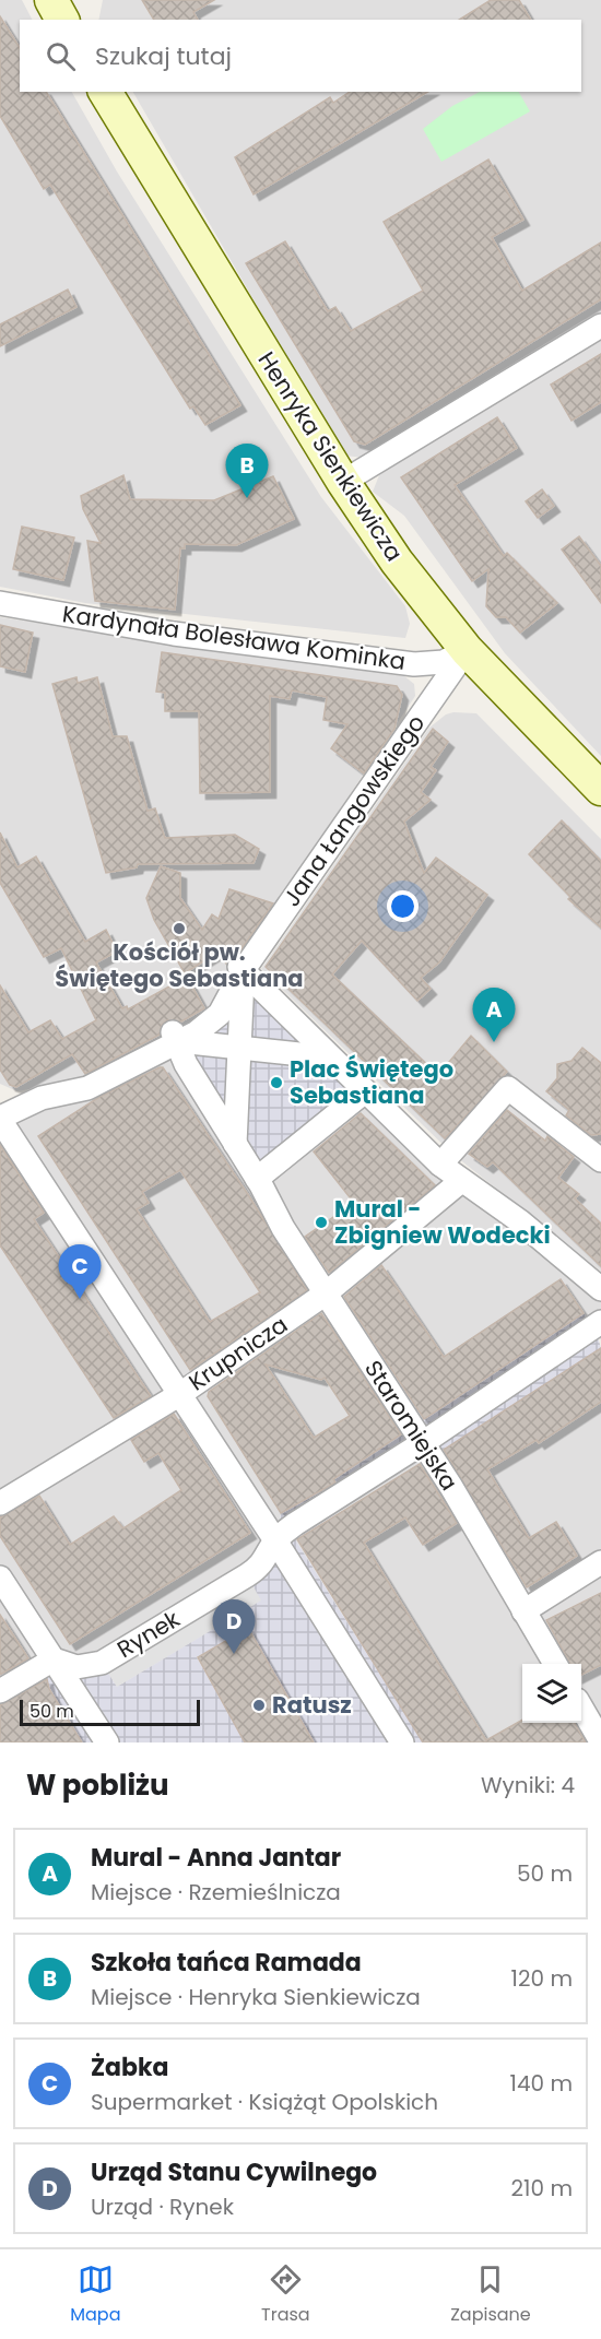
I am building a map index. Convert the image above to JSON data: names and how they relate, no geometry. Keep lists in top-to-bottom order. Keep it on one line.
{"streets":{"street":["Henryka Sienkiewicza","Kardynała Bolesława Kominka","Jana Łangowskiego","Krupnicza","Staromiejska","Rynek"]},"crossings":[["Henryka Sienkiewicza","Kardynała Bolesława Kominka"],["Kardynała Bolesława Kominka","Jana Łangowskiego"],["Krupnicza","Staromiejska"]],"places":["Kościół pw. Świętego Sebastiana","Plac Świętego Sebastiana","Mural - Zbigniew Wodecki","Ratusz"],"scale_bar":"50 m","page":{"search":"Szukaj tutaj","pins":["B","A","C","D"],"scale":"50 m","heading":["W pobliżu","Wyniki: 4"],"list":[{"mark":"A","name":"Mural - Anna Jantar","note":"Miejsce · Rzemieślnicza","value":"50 m"},{"mark":"B","name":"Szkoła tańca Ramada","note":"Miejsce · Henryka Sienkiewicza","value":"120 m"},{"mark":"C","name":"Żabka","note":"Supermarket · Książąt Opolskich","value":"140 m"},{"mark":"D","name":"Urząd Stanu Cywilnego","note":"Urząd · Rynek","value":"210 m"}],"nav":["Mapa","Trasa","Zapisane"]}}
